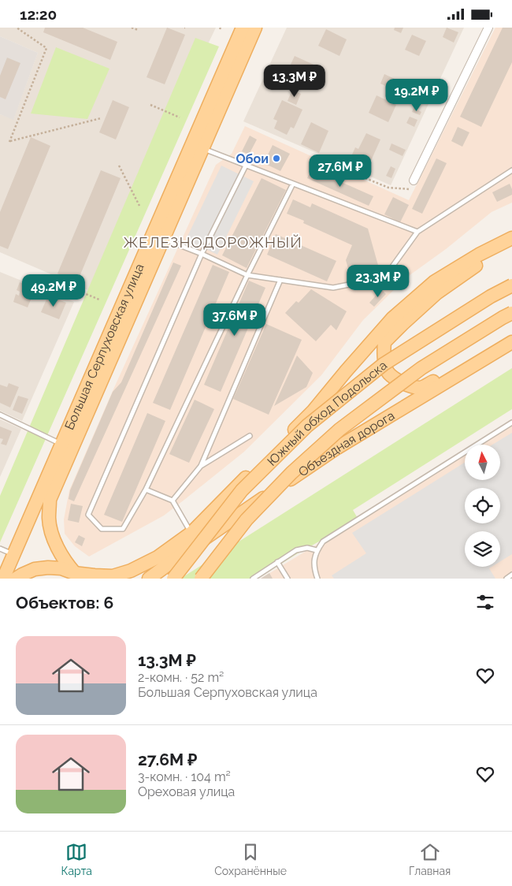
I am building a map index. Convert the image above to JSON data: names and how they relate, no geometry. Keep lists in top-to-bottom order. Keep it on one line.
{"streets":{"main road":["Большая Серпуховская улица","Южный обход Подольска","Объездная дорога"]},"districts":["ЖЕЛЕЗНОДОРОЖНЫЙ"],"places":["Обои"],"north":"top","page":{"status":"12:20","price":["13.3M ₽","19.2M ₽","27.6M ₽","23.3M ₽","49.2M ₽","37.6M ₽"],"heading":"Объектов: 6","list":[{"name":"13.3M ₽","note":"2-комн. · 52 m² · Большая Серпуховская улица"},{"name":"27.6M ₽","note":"3-комн. · 104 m² · Ореховая улица"}],"tabs":["Карта","Сохранённые","Главная"]}}
